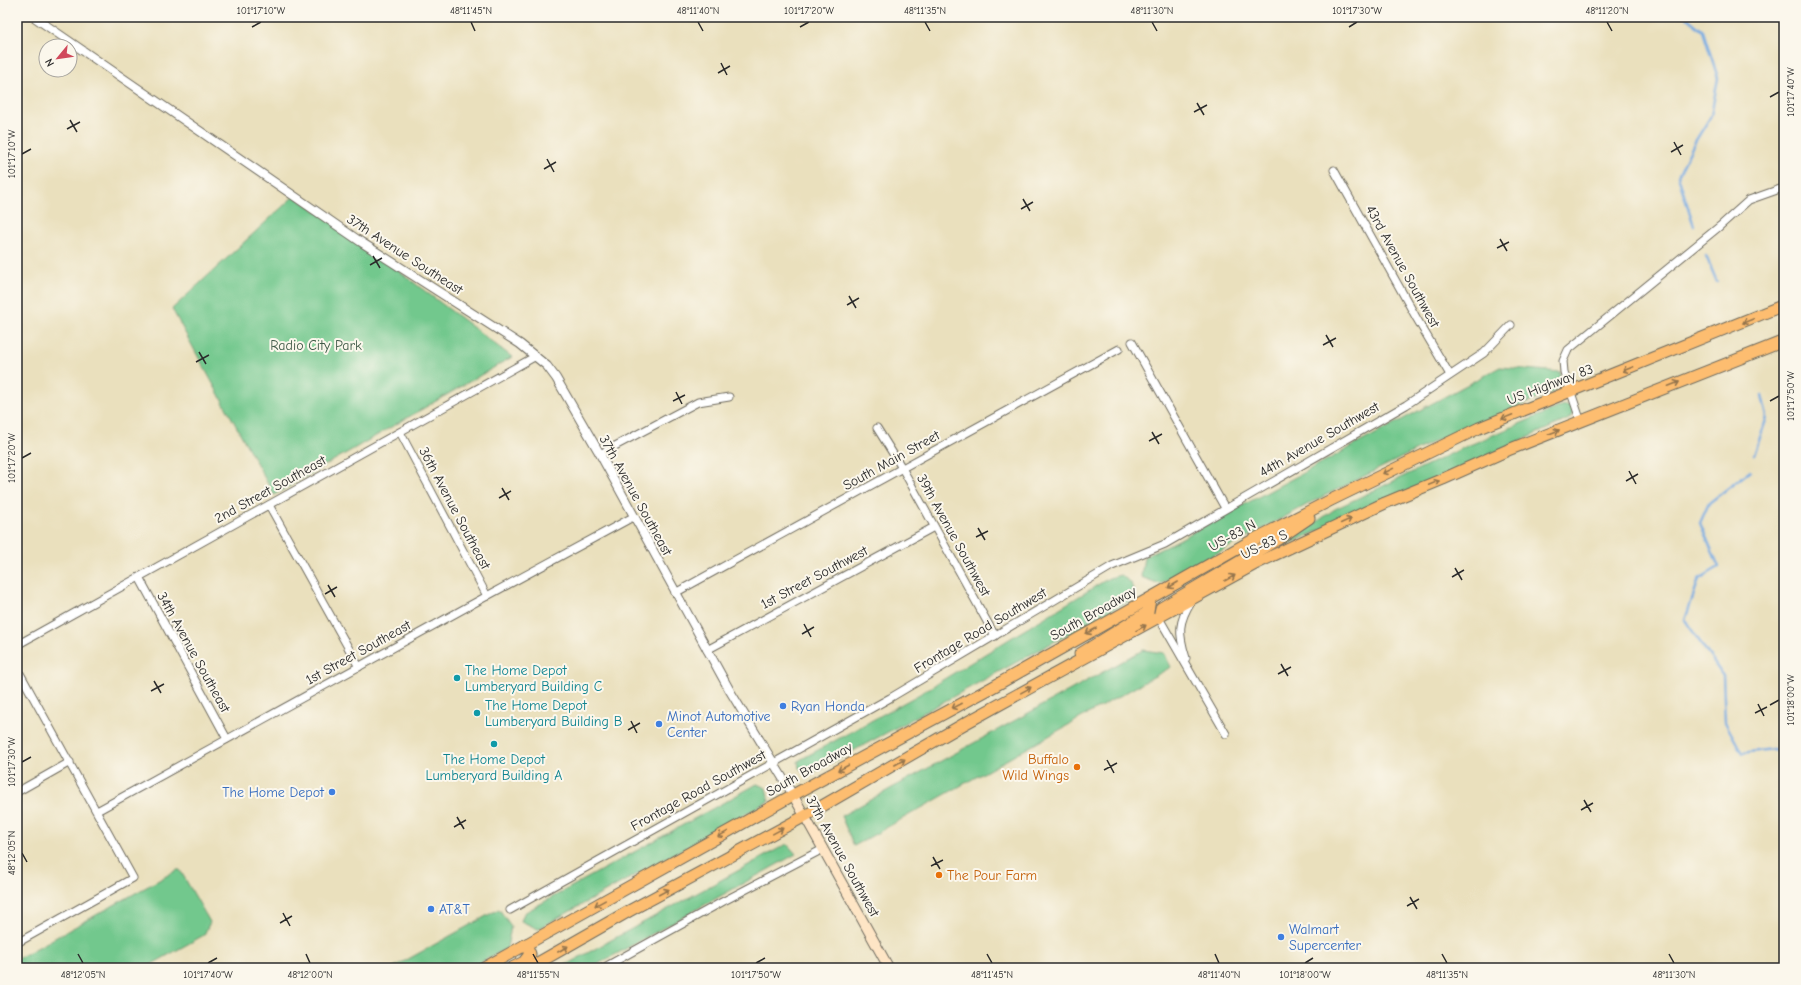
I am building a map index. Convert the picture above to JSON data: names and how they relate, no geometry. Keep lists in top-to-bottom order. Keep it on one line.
{"streets":{"highway":["US Highway 83","US-83 N","US-83 S","South Broadway"],"main road":["37th Avenue Southwest"],"street":["37th Avenue Southeast","43rd Avenue Southwest","44th Avenue Southwest","South Main Street","2nd Street Southeast","36th Avenue Southeast","39th Avenue Southwest","1st Street Southwest","Frontage Road Southwest","34th Avenue Southeast","1st Street Southeast"]},"crossings":[["37th Avenue Southeast","South Main Street"],["37th Avenue Southeast","2nd Street Southeast"],["37th Avenue Southeast","1st Street Southeast"],["37th Avenue Southeast","37th Avenue Southwest"],["43rd Avenue Southwest","44th Avenue Southwest"],["US Highway 83","US-83 N"],["44th Avenue Southwest","Frontage Road Southwest"],["South Main Street","39th Avenue Southwest"],["South Main Street","37th Avenue Southwest"],["2nd Street Southeast","36th Avenue Southeast"],["2nd Street Southeast","34th Avenue Southeast"],["36th Avenue Southeast","1st Street Southeast"],["39th Avenue Southwest","1st Street Southwest"],["39th Avenue Southwest","Frontage Road Southwest"],["US-83 N","South Broadway"],["1st Street Southwest","37th Avenue Southwest"],["South Broadway","37th Avenue Southwest"],["Frontage Road Southwest","37th Avenue Southwest"],["34th Avenue Southeast","1st Street Southeast"]],"parks":["Radio City Park"],"places":["The Home Depot Lumberyard Building C","Ryan Honda","The Home Depot Lumberyard Building B","Minot Automotive Center","The Home Depot Lumberyard Building A","Buffalo Wild Wings","The Home Depot","The Pour Farm","AT&T","Walmart Supercenter"],"north":"bottom left","coordinates":["101°17'10\"W","48°11'45\"N","48°11'40\"N","101°17'20\"W","48°11'35\"N","48°11'30\"N","101°17'30\"W","48°11'20\"N","101°17'40\"W","101°17'50\"W","101°18'00\"W","48°12'05\"N","48°12'00\"N","48°11'55\"N"]}
